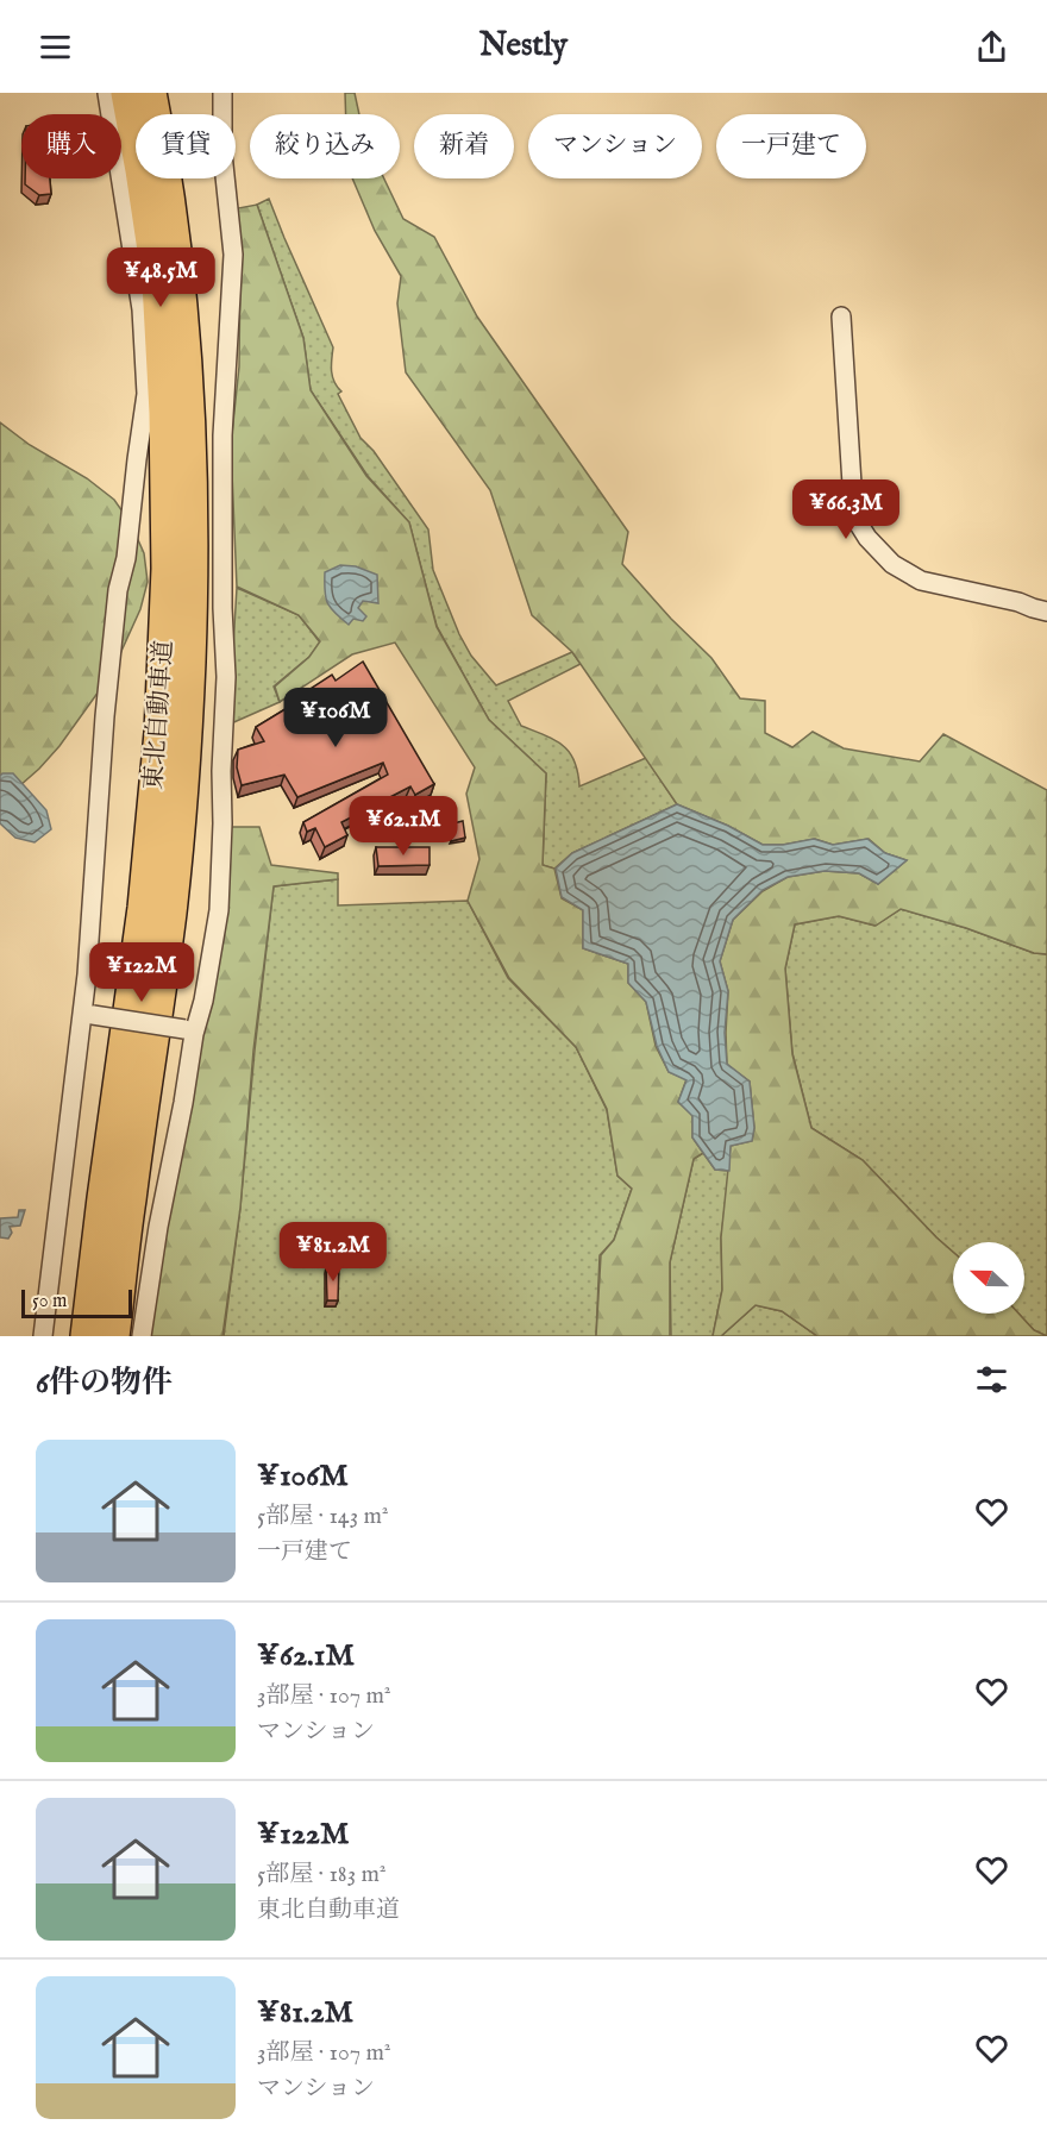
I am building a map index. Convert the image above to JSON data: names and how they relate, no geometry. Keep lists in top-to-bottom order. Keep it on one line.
{"streets":{"highway":["東北自動車道"]},"scale_bar":"50 m","north":"left","page":{"header":"Nestly","chip":["購入","賃貸","絞り込み","新着","マンション","一戸建て"],"price":["¥48.5M","¥66.3M","¥106M","¥62.1M","¥122M","¥81.2M"],"scale":"50 m","heading":"6件の物件","list":[{"name":"¥106M","note":"5部屋 · 143 m² · 一戸建て"},{"name":"¥62.1M","note":"3部屋 · 107 m² · マンション"},{"name":"¥122M","note":"5部屋 · 183 m² · 東北自動車道"},{"name":"¥81.2M","note":"3部屋 · 107 m² · マンション"}]}}
